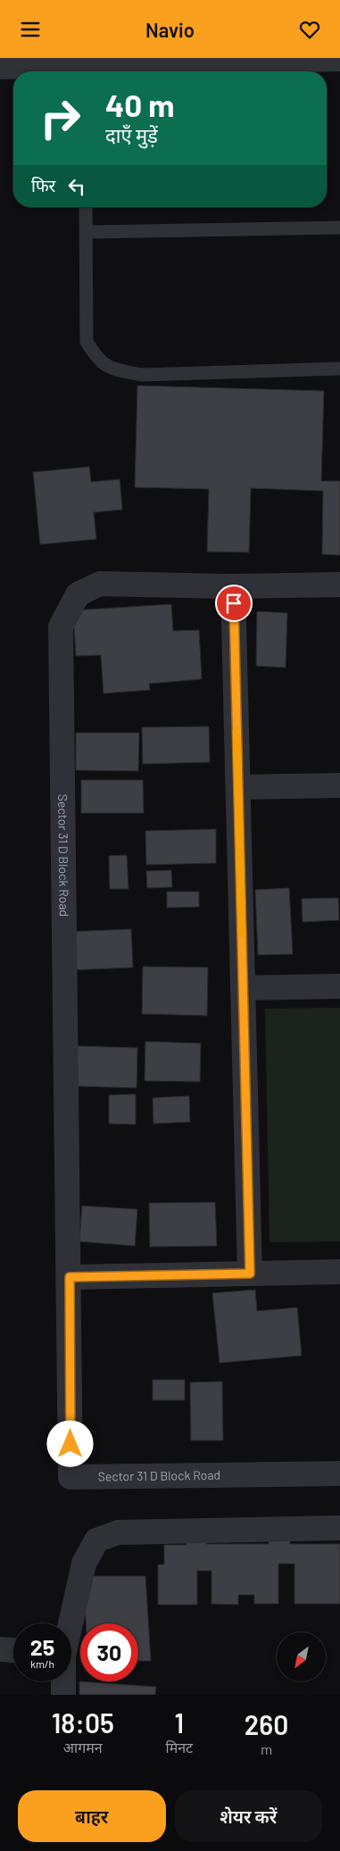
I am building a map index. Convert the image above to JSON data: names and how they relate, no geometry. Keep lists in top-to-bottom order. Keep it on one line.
{"streets":{"street":["Sector 31 D Block Road"]},"north":"bottom left","page":{"header":"Navio","turn":["40 m","दाएँ मुड़ें"],"then":"फिर","speed":"25 km/h","limit":"30","eta":["18:05","आगमन","1","मिनट","260","m"],"buttons":["बाहर","शेयर करें"]}}
